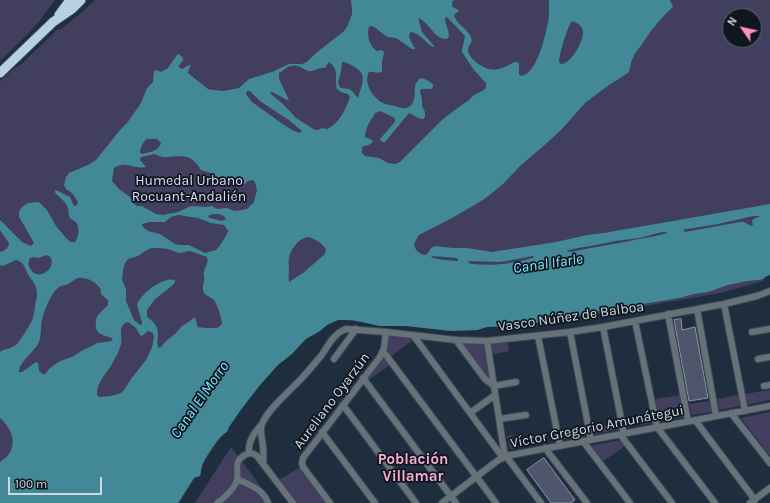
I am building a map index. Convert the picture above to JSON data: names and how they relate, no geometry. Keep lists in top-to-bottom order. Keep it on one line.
{"streets":{"street":["Vasco Núñez de Balboa","Aureliano Oyarzún","Víctor Gregorio Amunátegui"]},"crossings":[["Vasco Núñez de Balboa","Aureliano Oyarzún"]],"districts":["Población Villamar"],"water":["Canal Ifarle","Canal El Morro"],"parks":["Humedal Urbano Rocuant-Andalién"],"scale_bar":"100 m","north":"top left"}
